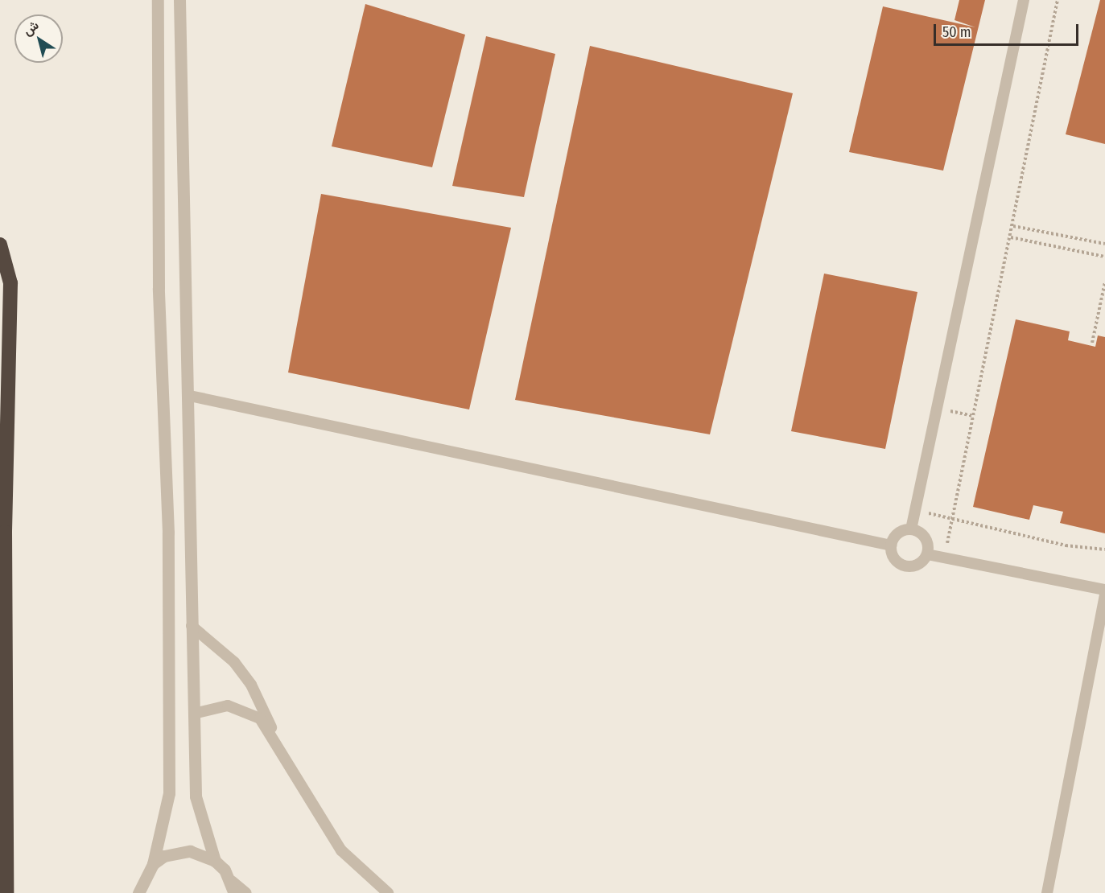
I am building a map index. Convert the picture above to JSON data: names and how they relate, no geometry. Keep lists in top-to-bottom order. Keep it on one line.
{"scale_bar":"50 m","north":"top left"}
